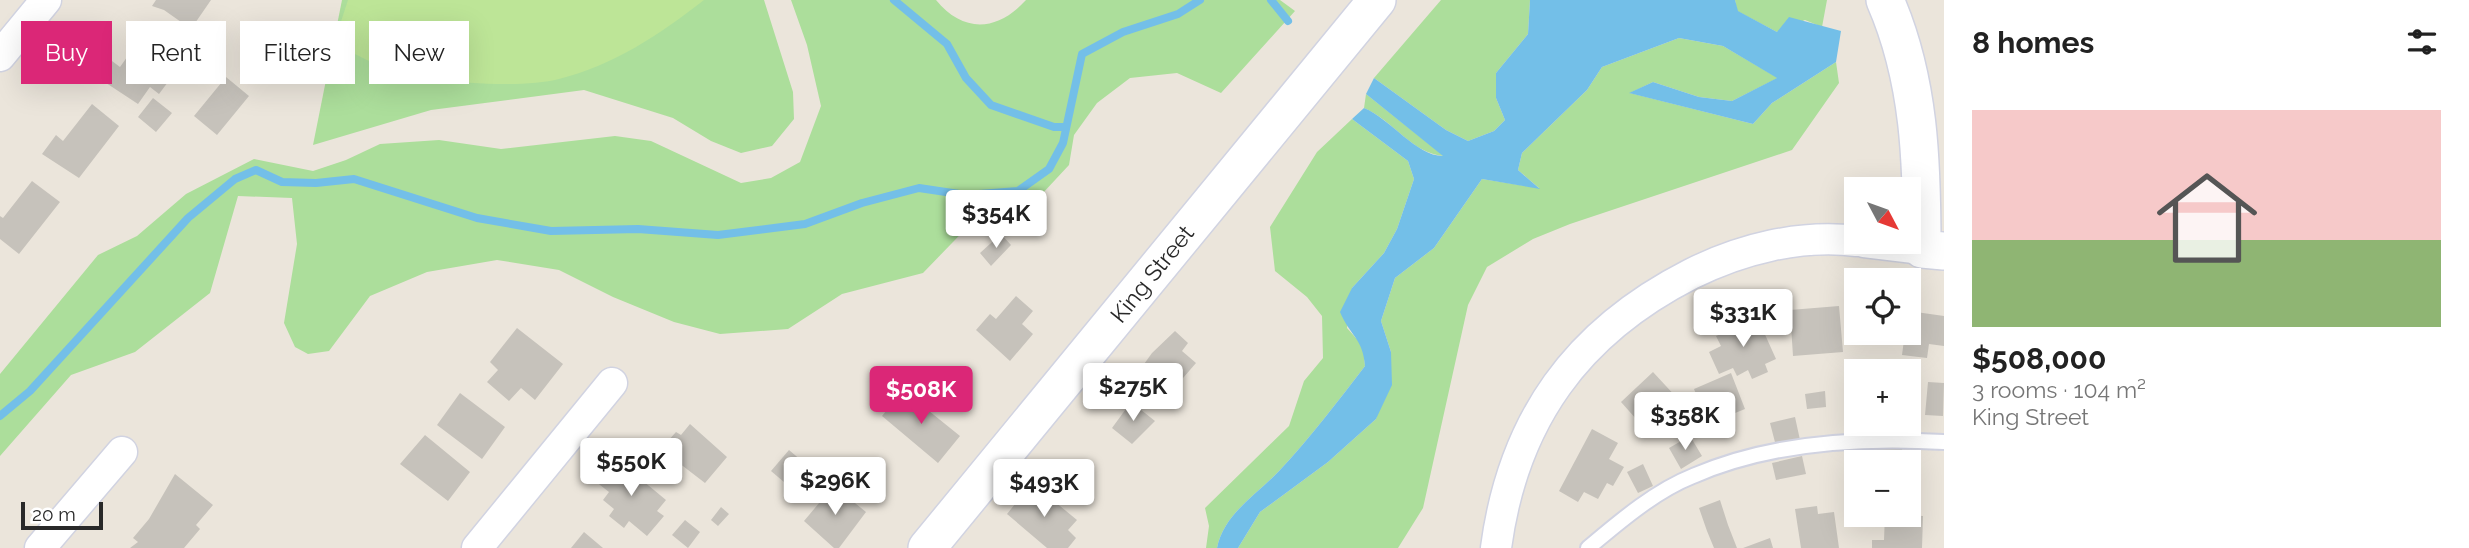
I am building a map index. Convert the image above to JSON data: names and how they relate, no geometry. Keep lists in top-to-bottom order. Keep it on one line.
{"streets":{"street":["King Street"]},"scale_bar":"20 m","north":"bottom right","page":{"heading":"8 homes","chip":["Buy","Rent","Filters","New"],"list":[{"name":"$508,000","note":"3 rooms · 104 m² · King Street"}],"map_buttons":["+","−"],"price":["$354K","$331K","$275K","$508K","$358K","$550K","$296K","$493K"],"scale":"20 m"}}
